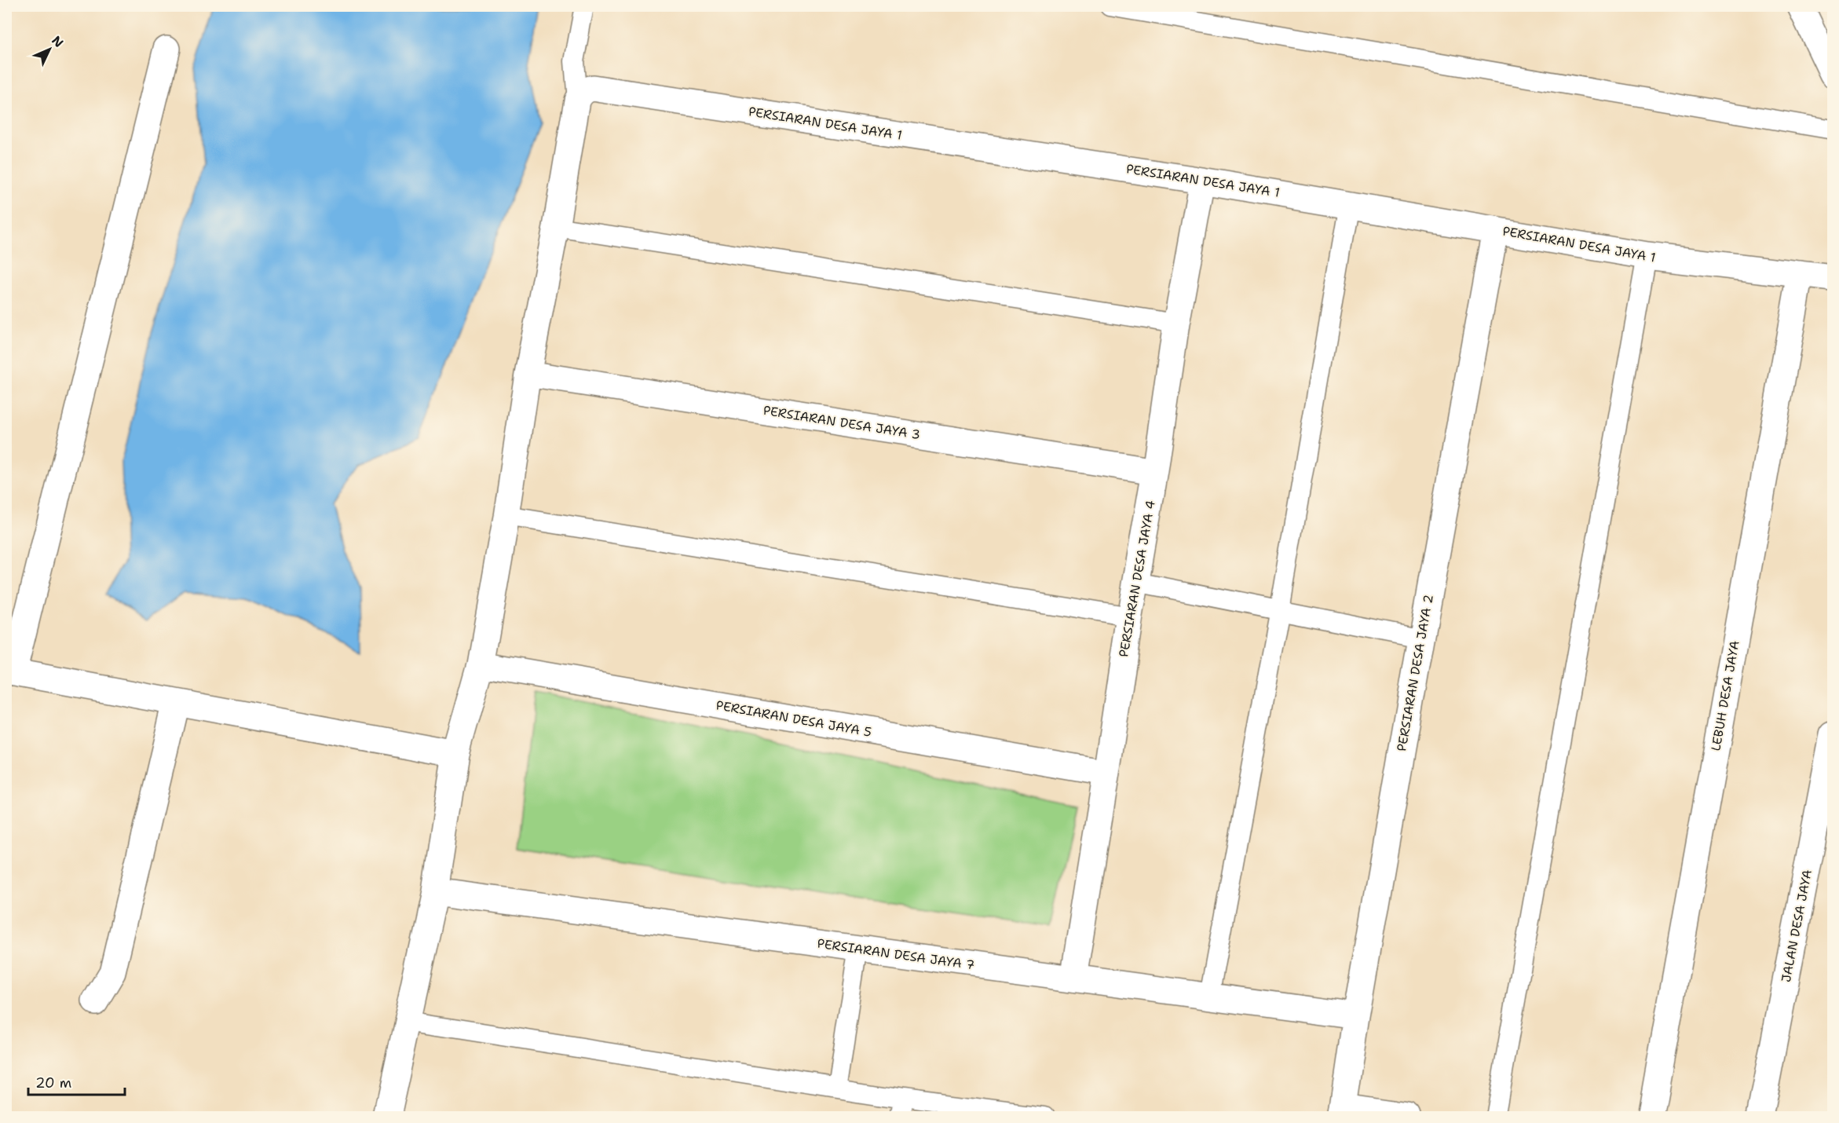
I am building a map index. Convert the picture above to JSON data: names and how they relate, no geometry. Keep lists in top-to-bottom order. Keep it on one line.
{"streets":{"street":["PERSIARAN DESA JAYA 1","PERSIARAN DESA JAYA 3","PERSIARAN DESA JAYA 4","PERSIARAN DESA JAYA 2","LEBUH DESA JAYA","PERSIARAN DESA JAYA 5","JALAN DESA JAYA","PERSIARAN DESA JAYA 7"]},"crossings":[["PERSIARAN DESA JAYA 1","PERSIARAN DESA JAYA 4"],["PERSIARAN DESA JAYA 1","PERSIARAN DESA JAYA 2"],["PERSIARAN DESA JAYA 1","LEBUH DESA JAYA"],["PERSIARAN DESA JAYA 3","PERSIARAN DESA JAYA 4"],["PERSIARAN DESA JAYA 4","PERSIARAN DESA JAYA 5"],["PERSIARAN DESA JAYA 4","PERSIARAN DESA JAYA 7"],["PERSIARAN DESA JAYA 2","PERSIARAN DESA JAYA 7"]],"scale_bar":"20 m","north":"top right"}
